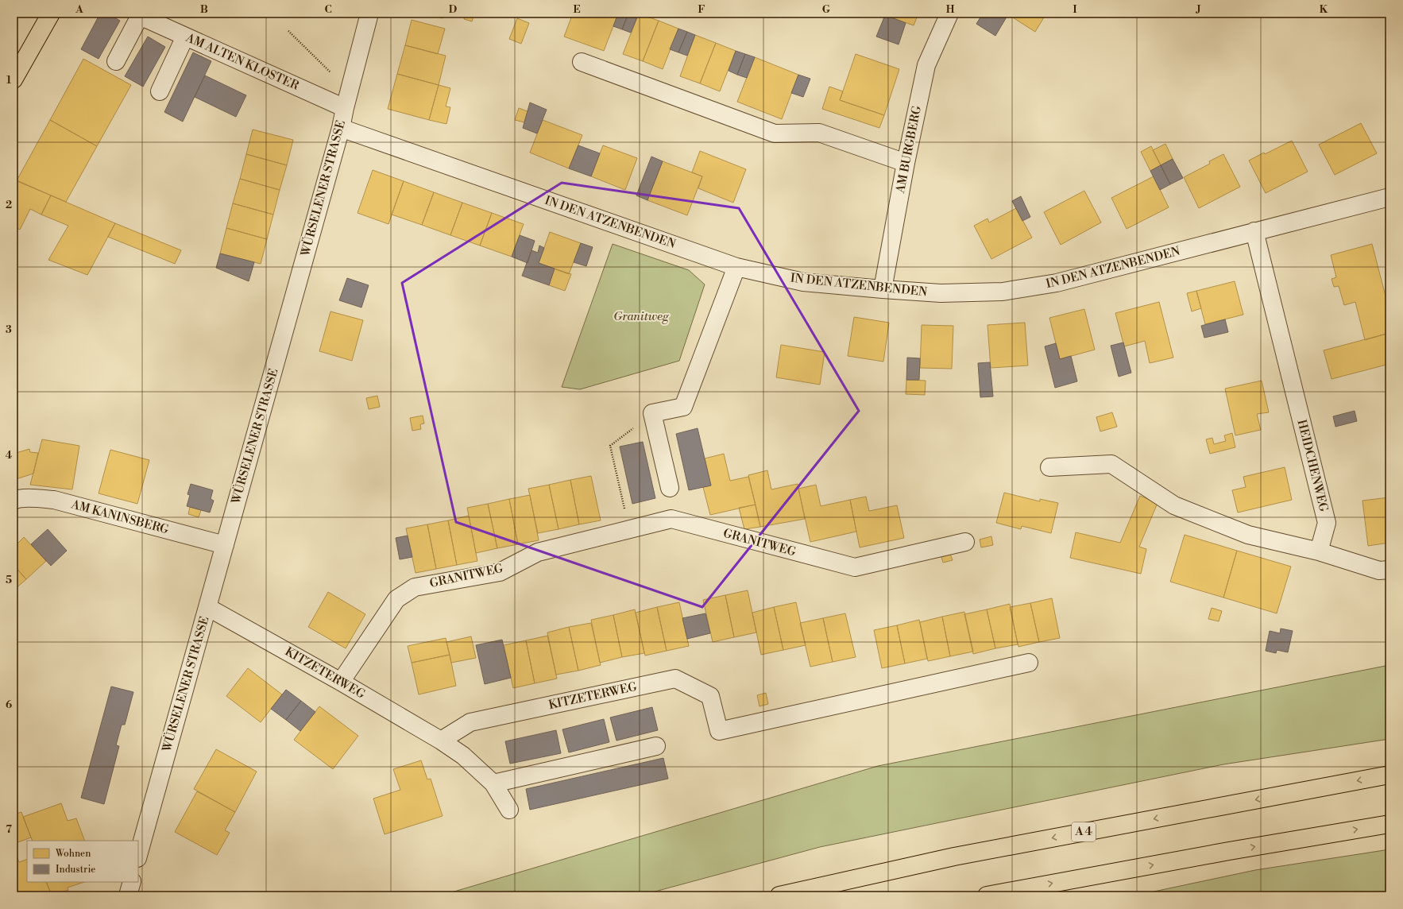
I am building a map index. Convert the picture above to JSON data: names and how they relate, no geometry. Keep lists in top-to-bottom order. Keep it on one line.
{"streets":{"main road":["A 4"],"street":["AM ALTEN KLOSTER","AM BURGBERG","WÜRSELENER STRASSE","IN DEN ATZENBENDEN","HEIDCHENWEG","AM KANINSBERG","GRANITWEG","KITZETERWEG"]},"crossings":[["AM ALTEN KLOSTER","WÜRSELENER STRASSE"],["AM BURGBERG","IN DEN ATZENBENDEN"],["WÜRSELENER STRASSE","IN DEN ATZENBENDEN"],["WÜRSELENER STRASSE","AM KANINSBERG"],["WÜRSELENER STRASSE","KITZETERWEG"],["IN DEN ATZENBENDEN","HEIDCHENWEG"],["GRANITWEG","KITZETERWEG"]],"parks":["Granitweg"],"legend":["Wohnen","Industrie"],"grid":{"columns":["A","B","C","D","E","F","G","H","I","J","K"],"rows":["1","2","3","4","5","6","7"]}}
